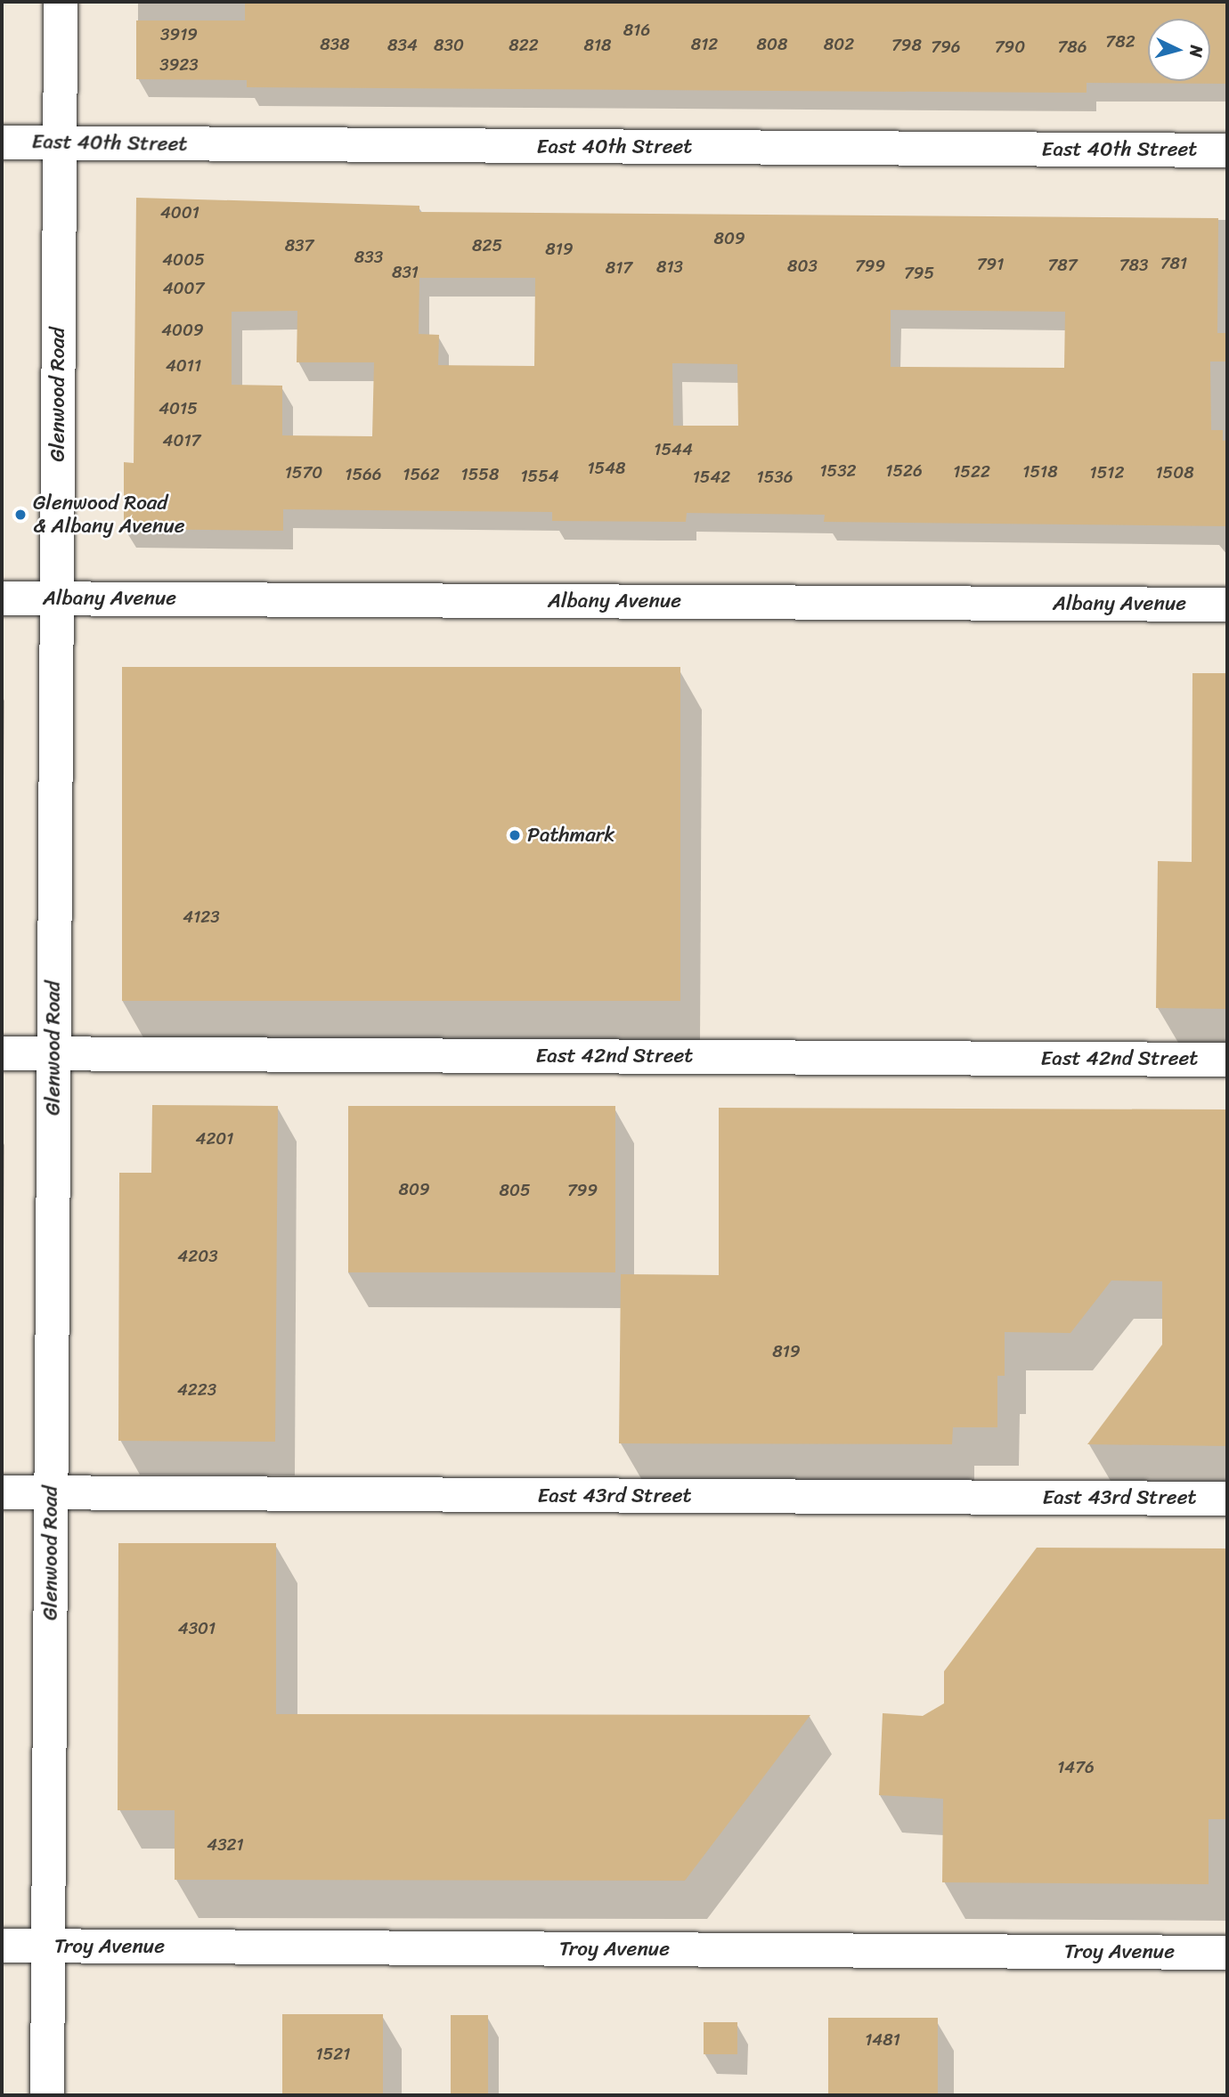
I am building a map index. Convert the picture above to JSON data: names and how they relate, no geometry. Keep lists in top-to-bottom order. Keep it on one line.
{"streets":{"street":["East 40th Street","Glenwood Road","Albany Avenue","East 42nd Street","East 43rd Street","Troy Avenue"]},"crossings":[["East 40th Street","Glenwood Road"],["Glenwood Road","Albany Avenue"],["Glenwood Road","East 42nd Street"],["Glenwood Road","East 43rd Street"],["Glenwood Road","Troy Avenue"]],"places":["Glenwood Road & Albany Avenue","Pathmark"],"house_numbers":["816","3919","782","838","812","808","802","834","830","822","818","798","796","790","786","3923","4001","809","837","825","819","833","4005","781","791","787","783","803","799","813","817","831","795","4007","4009","4011","4015","4017","1544","1548","1532","1526","1522","1518","1570","1512","1508","1566","1562","1558","1554","1542","1536","4123","4201","809","805","799","4203","819","4223","4301","1476","4321","1481","1521"],"north":"right"}
